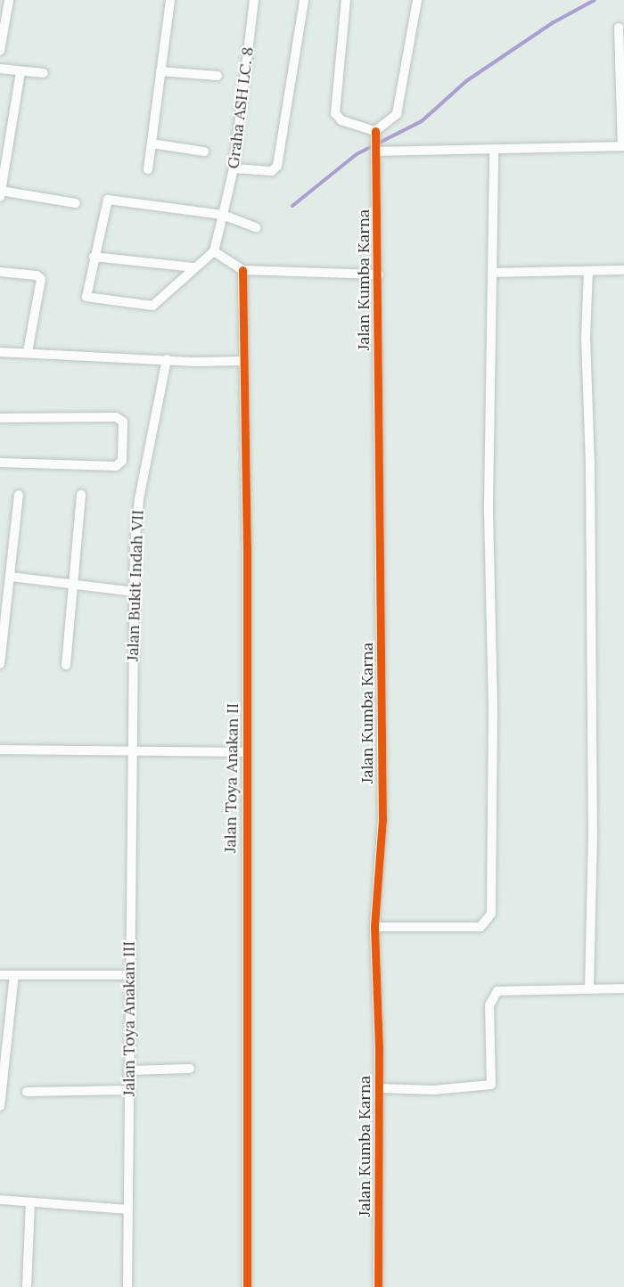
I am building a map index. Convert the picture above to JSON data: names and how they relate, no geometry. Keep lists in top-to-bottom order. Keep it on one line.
{"streets":{"street":["Graha ASH LC. 8","Jalan Kumba Karna","Jalan Bukit Indah VII","Jalan Toya Anakan II","Jalan Toya Anakan III"]},"crossings":[["Jalan Bukit Indah VII","Jalan Toya Anakan III"]]}
